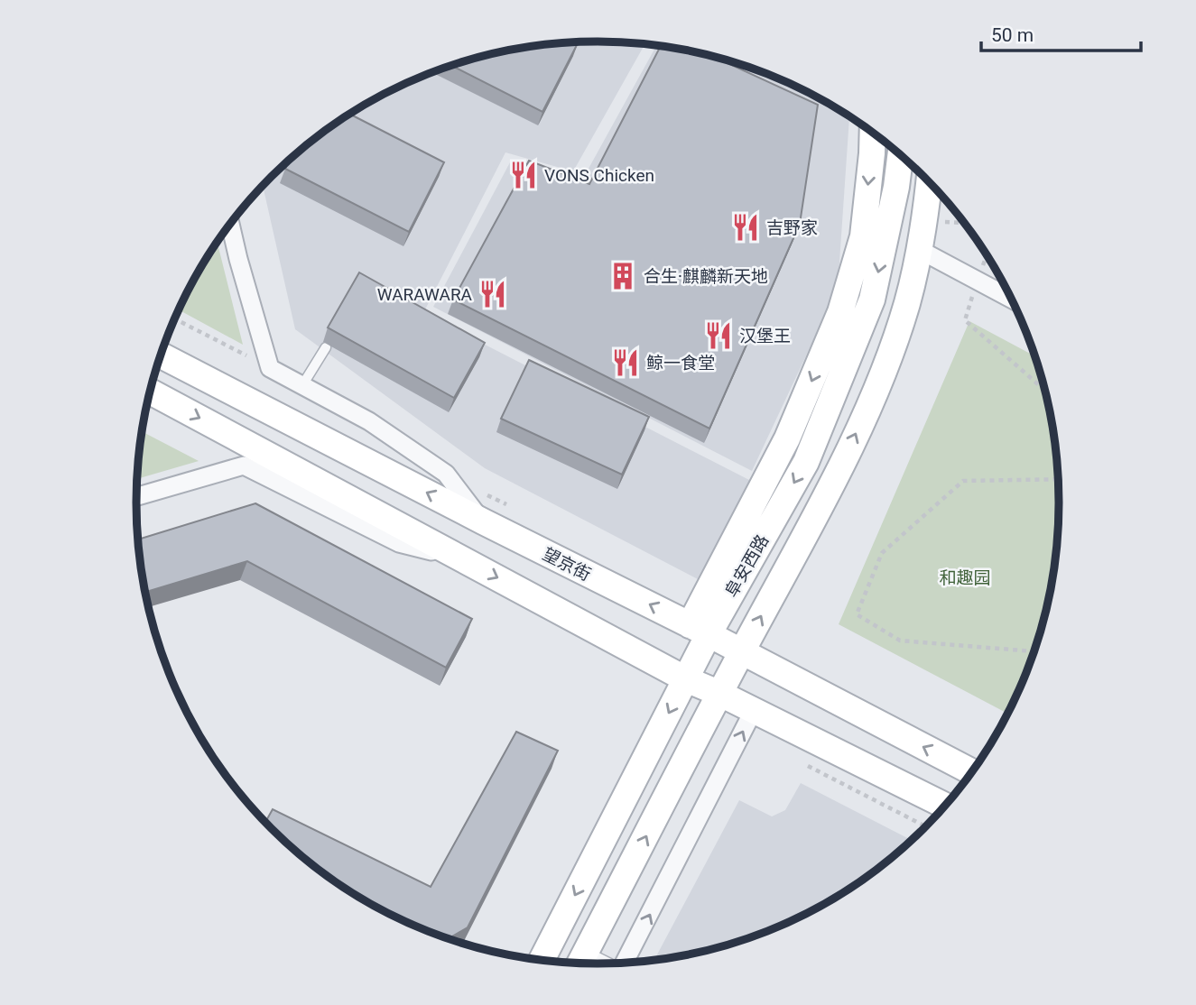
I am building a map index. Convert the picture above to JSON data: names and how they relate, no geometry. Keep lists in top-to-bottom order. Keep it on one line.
{"streets":{"main road":["望京街","阜安西路"]},"crossings":[["望京街","阜安西路"]],"parks":["和趣园"],"places":{"restaurant":["VONS Chicken","吉野家","WARAWARA","汉堡王","鲸一食堂"],"building":["合生·麒麟新天地"]},"scale_bar":"50 m"}
